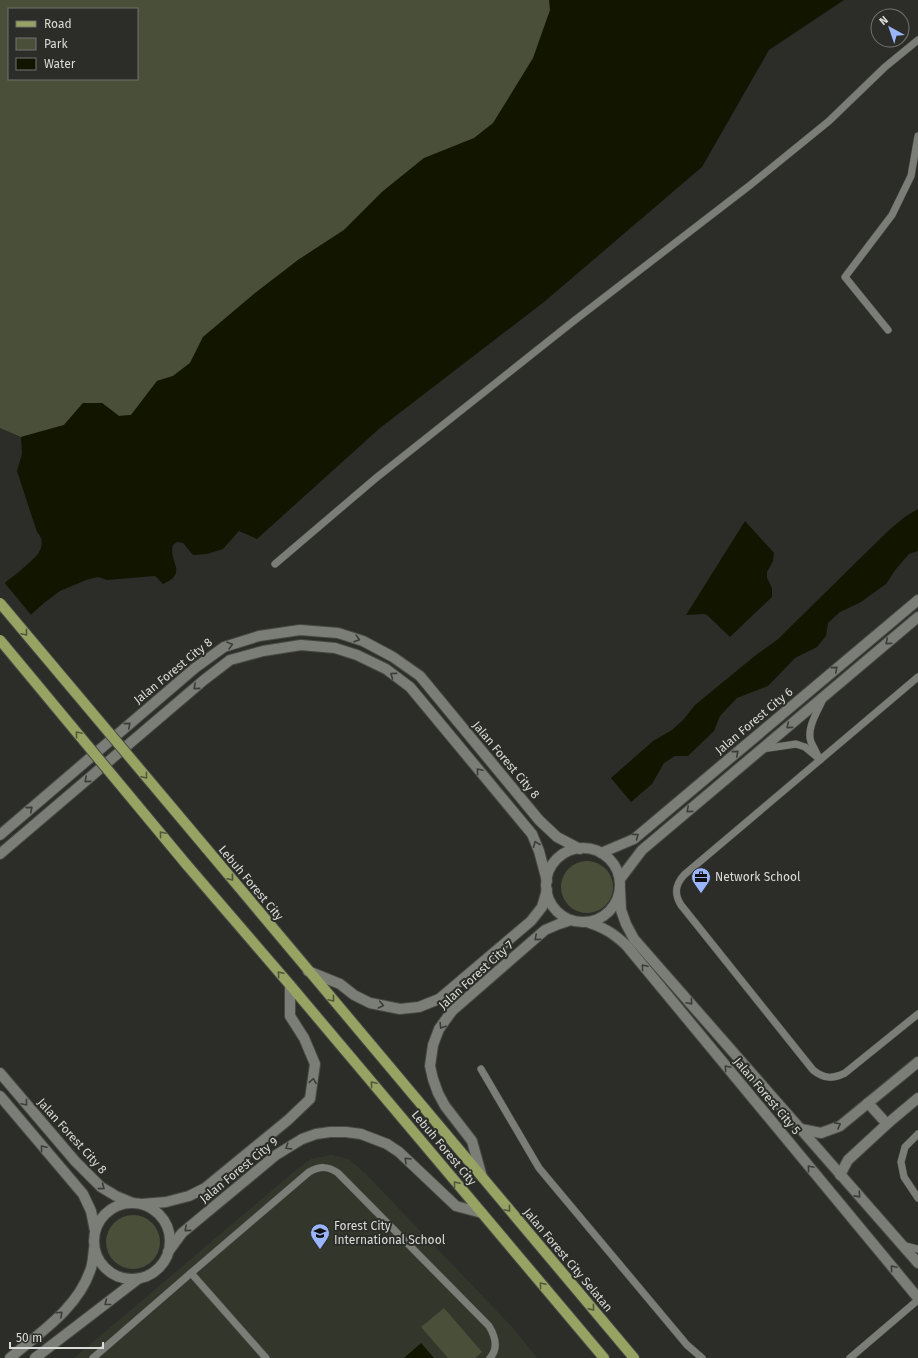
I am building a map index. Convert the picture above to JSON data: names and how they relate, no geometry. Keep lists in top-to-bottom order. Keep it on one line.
{"streets":{"main road":["Lebuh Forest City","Jalan Forest City Selatan"],"street":["Jalan Forest City 8","Jalan Forest City 6","Jalan Forest City 7","Jalan Forest City 5","Jalan Forest City 9"]},"crossings":[["Jalan Forest City 8","Jalan Forest City 6"],["Jalan Forest City 8","Jalan Forest City 7"],["Jalan Forest City 8","Jalan Forest City 5"],["Jalan Forest City 8","Jalan Forest City 9"],["Jalan Forest City 6","Jalan Forest City 7"],["Jalan Forest City 6","Jalan Forest City 5"],["Lebuh Forest City","Jalan Forest City 7"],["Lebuh Forest City","Jalan Forest City 9"],["Lebuh Forest City","Jalan Forest City Selatan"],["Jalan Forest City 7","Jalan Forest City 5"],["Jalan Forest City 7","Jalan Forest City Selatan"]],"places":{"office":["Network School"],"school or university":["Forest City International School"]},"legend":["Road","Park","Water"],"scale_bar":"50 m","north":"top left"}
